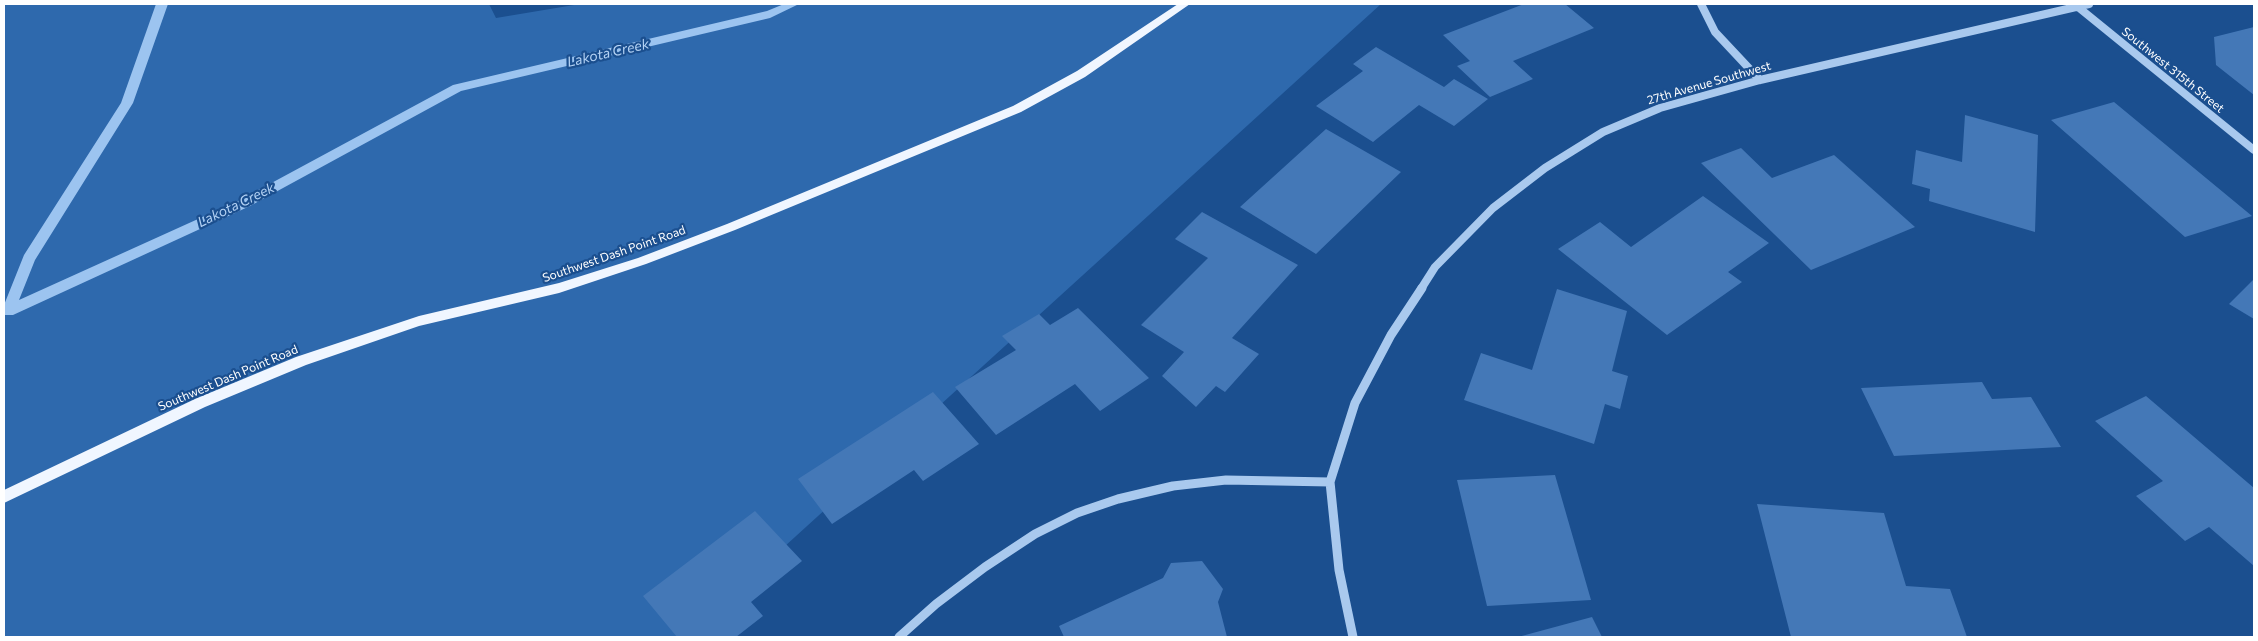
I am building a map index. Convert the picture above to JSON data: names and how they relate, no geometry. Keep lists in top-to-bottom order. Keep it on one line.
{"streets":{"main road":["Southwest Dash Point Road"],"street":["Southwest 315th Street","27th Avenue Southwest"]},"crossings":[["Southwest 315th Street","27th Avenue Southwest"]],"water":["Lakota Creek"]}
